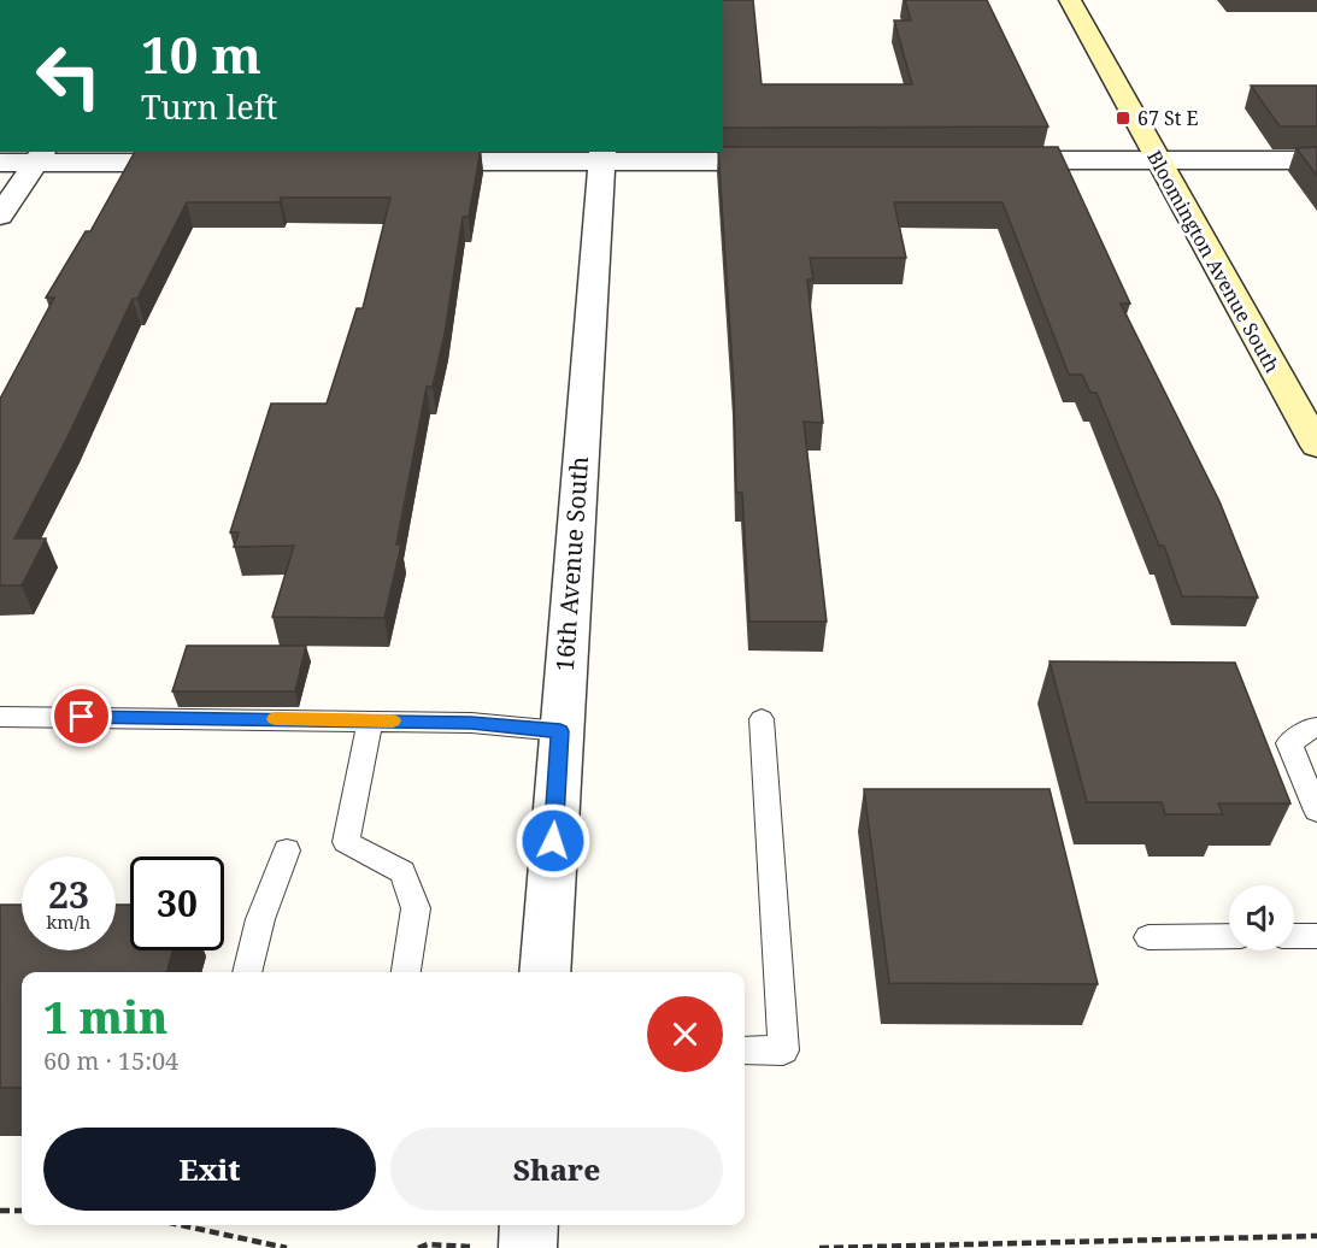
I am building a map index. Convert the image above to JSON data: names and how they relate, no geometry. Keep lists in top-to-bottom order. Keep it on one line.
{"streets":{"street":["Bloomington Avenue South","16th Avenue South"]},"places":{"transit":["67 St E"]},"page":{"turn":["10 m","Turn left"],"speed":"23 km/h","limit":"30","heading":["1 min","60 m · 15:04"],"buttons":["Exit","Share"]}}
